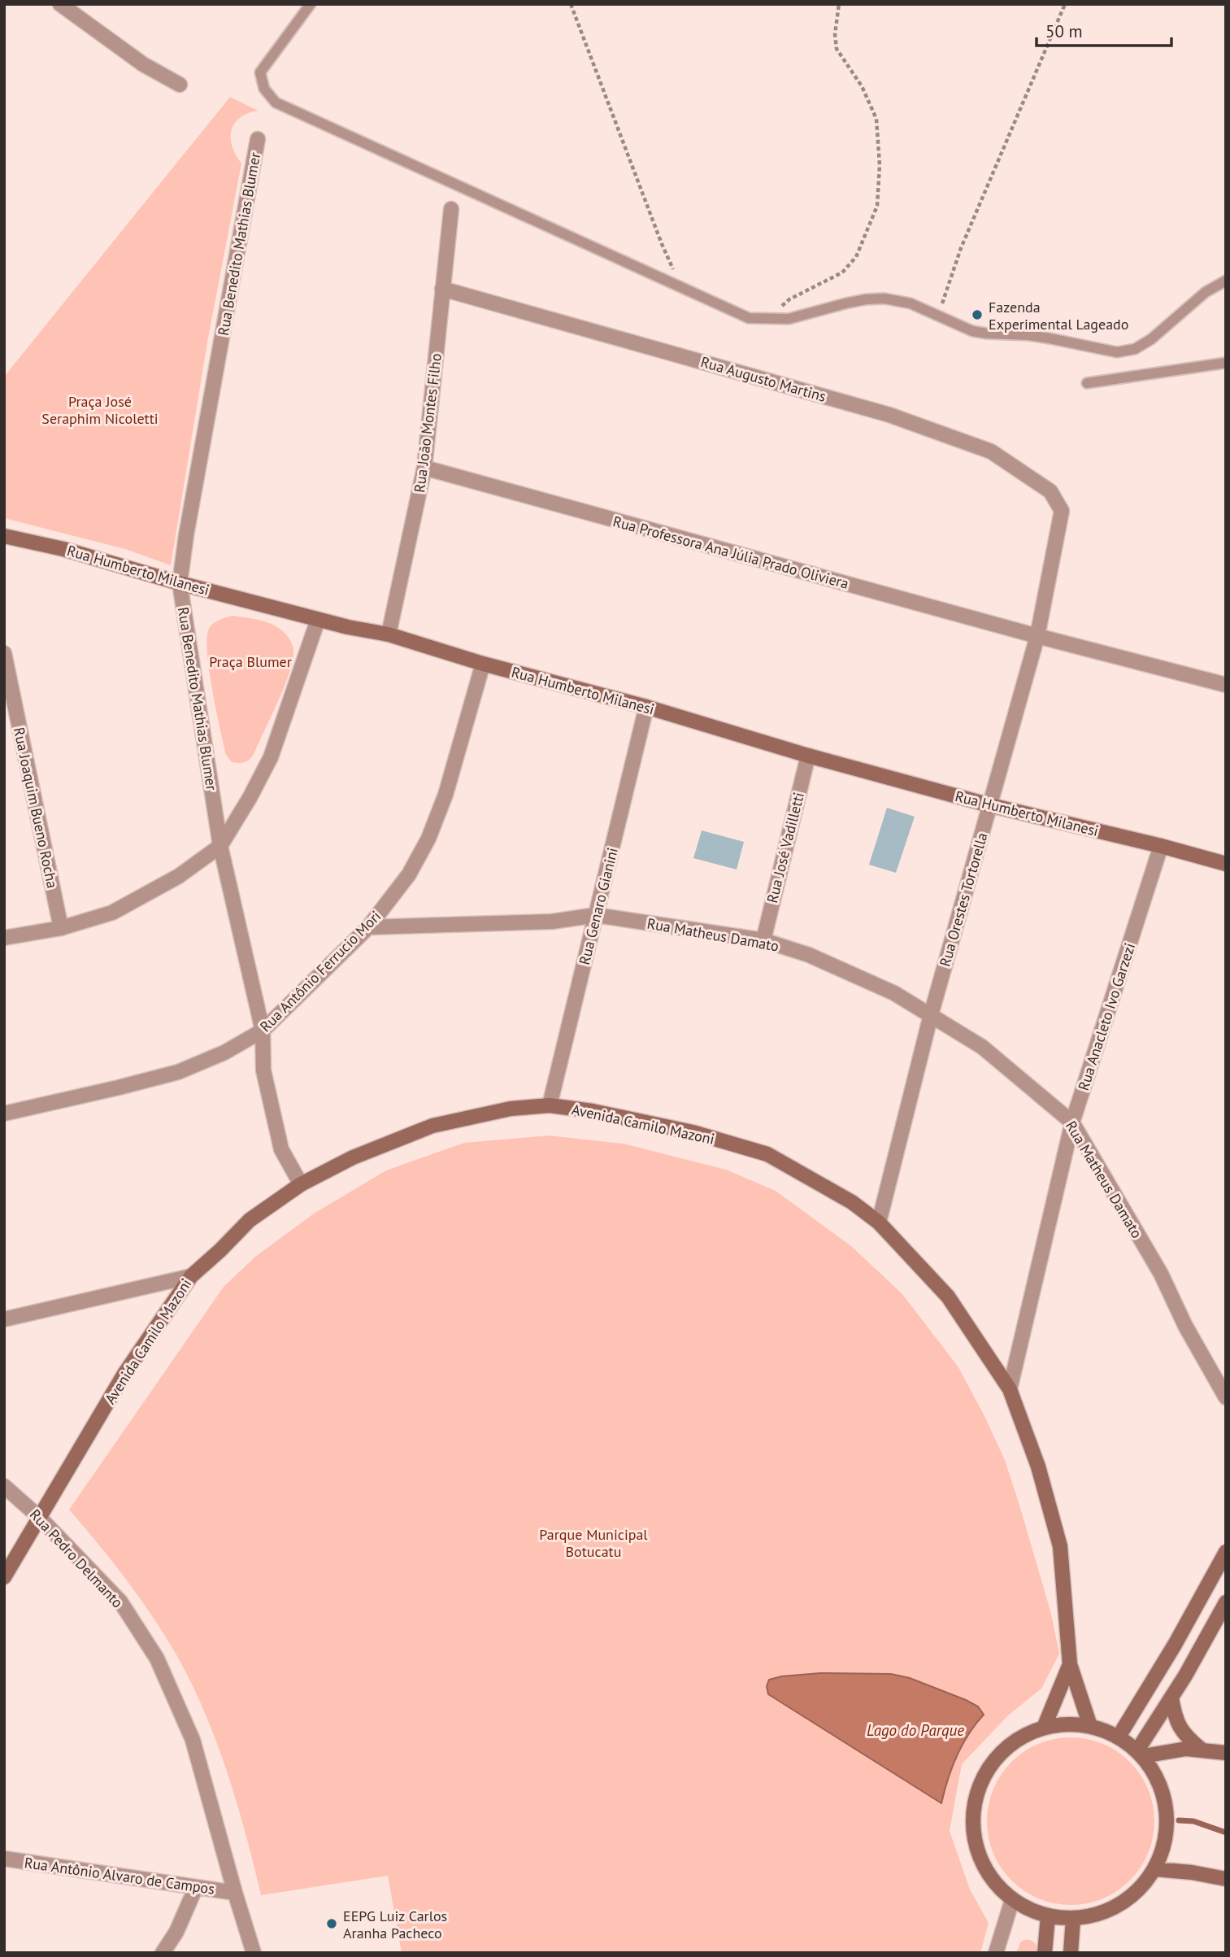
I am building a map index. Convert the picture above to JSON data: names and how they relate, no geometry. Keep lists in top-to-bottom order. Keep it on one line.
{"streets":{"main road":["Rua Humberto Milanesi","Avenida Camilo Mazoni"],"street":["Rua Benedito Mathias Blumer","Rua Augusto Martins","Rua João Montes Filho","Rua Professora Ana Júlia Prado Oliviera","Rua Joaquim Bueno Rocha","Rua José Vadilletti","Rua Orestes Tortorella","Rua Genaro Gianini","Rua Matheus Damato","Rua Antônio Ferrucio Mori","Rua Anacleto Ivo Garzezi","Rua Pedro Delmanto","Rua Antônio Alvaro de Campos"]},"crossings":[["Rua Benedito Mathias Blumer","Rua Humberto Milanesi"],["Rua Benedito Mathias Blumer","Rua Antônio Ferrucio Mori"],["Rua Benedito Mathias Blumer","Avenida Camilo Mazoni"],["Rua Augusto Martins","Rua João Montes Filho"],["Rua Augusto Martins","Rua Orestes Tortorella"],["Rua João Montes Filho","Rua Professora Ana Júlia Prado Oliviera"],["Rua João Montes Filho","Rua Humberto Milanesi"],["Rua Professora Ana Júlia Prado Oliviera","Rua Orestes Tortorella"],["Rua Humberto Milanesi","Rua José Vadilletti"],["Rua Humberto Milanesi","Rua Orestes Tortorella"],["Rua Humberto Milanesi","Rua Genaro Gianini"],["Rua Humberto Milanesi","Rua Antônio Ferrucio Mori"],["Rua Humberto Milanesi","Rua Anacleto Ivo Garzezi"],["Rua José Vadilletti","Rua Matheus Damato"],["Rua Orestes Tortorella","Rua Matheus Damato"],["Rua Orestes Tortorella","Avenida Camilo Mazoni"],["Rua Genaro Gianini","Rua Matheus Damato"],["Rua Genaro Gianini","Avenida Camilo Mazoni"],["Rua Matheus Damato","Rua Antônio Ferrucio Mori"],["Rua Matheus Damato","Rua Anacleto Ivo Garzezi"],["Rua Anacleto Ivo Garzezi","Avenida Camilo Mazoni"],["Avenida Camilo Mazoni","Rua Pedro Delmanto"],["Rua Pedro Delmanto","Rua Antônio Alvaro de Campos"]],"water":["Lago do Parque"],"parks":["Praça José Seraphim Nicoletti","Praça Blumer","Parque Municipal Botucatu"],"places":["Fazenda Experimental Lageado","EEPG Luiz Carlos Aranha Pacheco"],"scale_bar":"50 m"}
